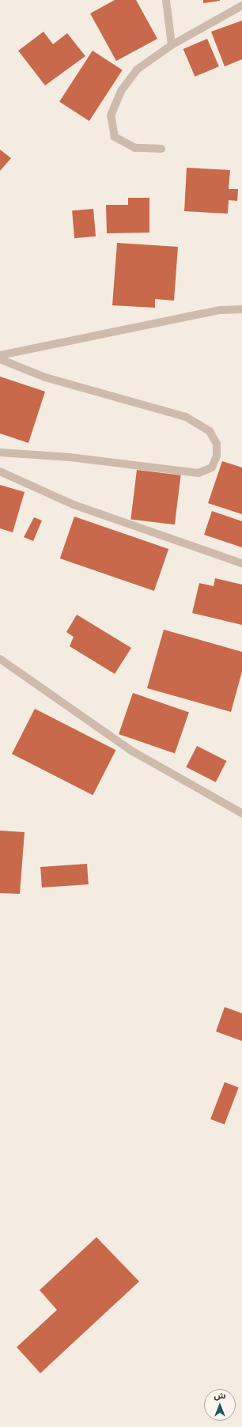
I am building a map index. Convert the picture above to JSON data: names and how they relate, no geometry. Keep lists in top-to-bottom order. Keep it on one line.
{"north":"top"}
